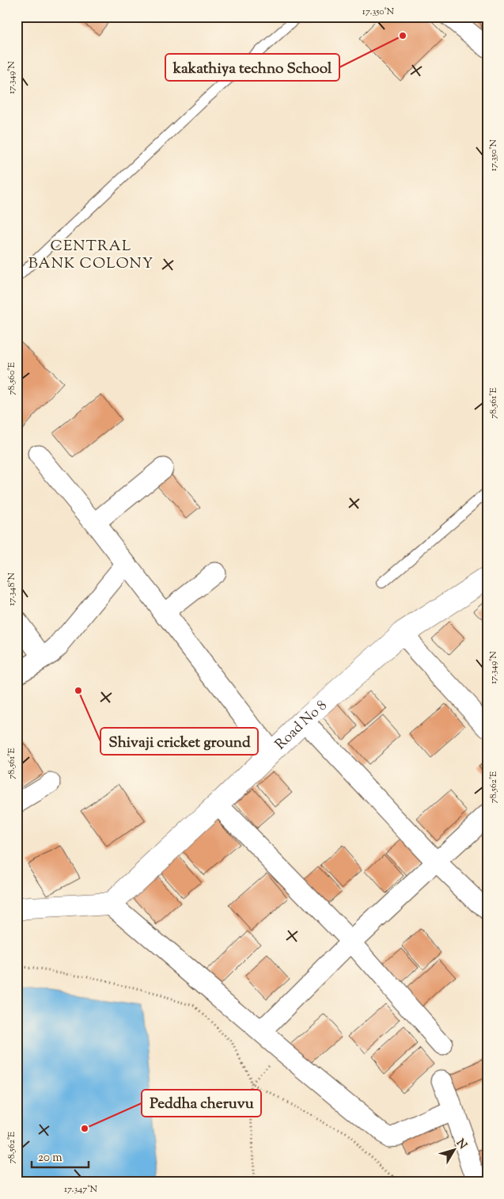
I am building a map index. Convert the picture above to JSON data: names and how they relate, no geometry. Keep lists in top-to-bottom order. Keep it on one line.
{"streets":{"street":["Road No 8"]},"districts":["CENTRAL BANK COLONY"],"places":["kakathiya techno School","Shivaji cricket ground","Peddha cheruvu"],"scale_bar":"20 m","north":"top right","coordinates":["17.350°N","17.349°N","78.560°E","78.561°E","17.348°N","78.562°E","17.347°N"]}
